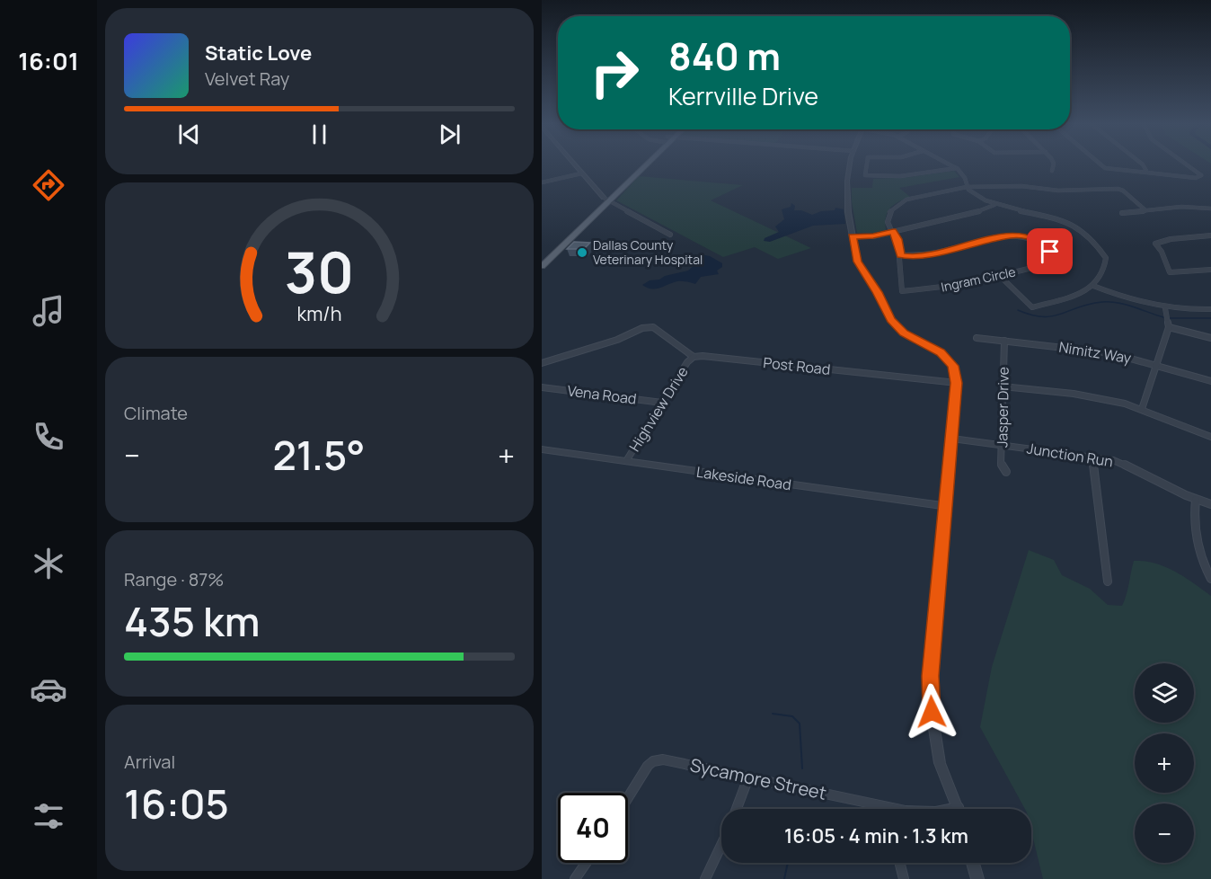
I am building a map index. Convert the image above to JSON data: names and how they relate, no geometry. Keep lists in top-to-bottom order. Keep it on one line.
{"streets":{"street":["Ingram Circle","Nimitz Way","Post Road","Vena Road","Jasper Drive","Highview Drive","Junction Run","Lakeside Road","Sycamore Street"]},"crossings":[["Nimitz Way","Jasper Drive"],["Post Road","Highview Drive"],["Vena Road","Highview Drive"],["Jasper Drive","Junction Run"],["Highview Drive","Lakeside Road"]],"places":["Dallas County Veterinary Hospital"],"page":{"tabs":"16:01","turn":["840 m","Kerrville Drive"],"song":["Static Love","Velvet Ray"],"tile":["Climate",["Range · 87%","435 km"],["Arrival","16:05"]],"heat":["−","21.5°","+"],"map_buttons":["+","−"],"limit":"40","trip":"16:05 · 4 min · 1.3 km","gauge":["30","km/h"]}}
